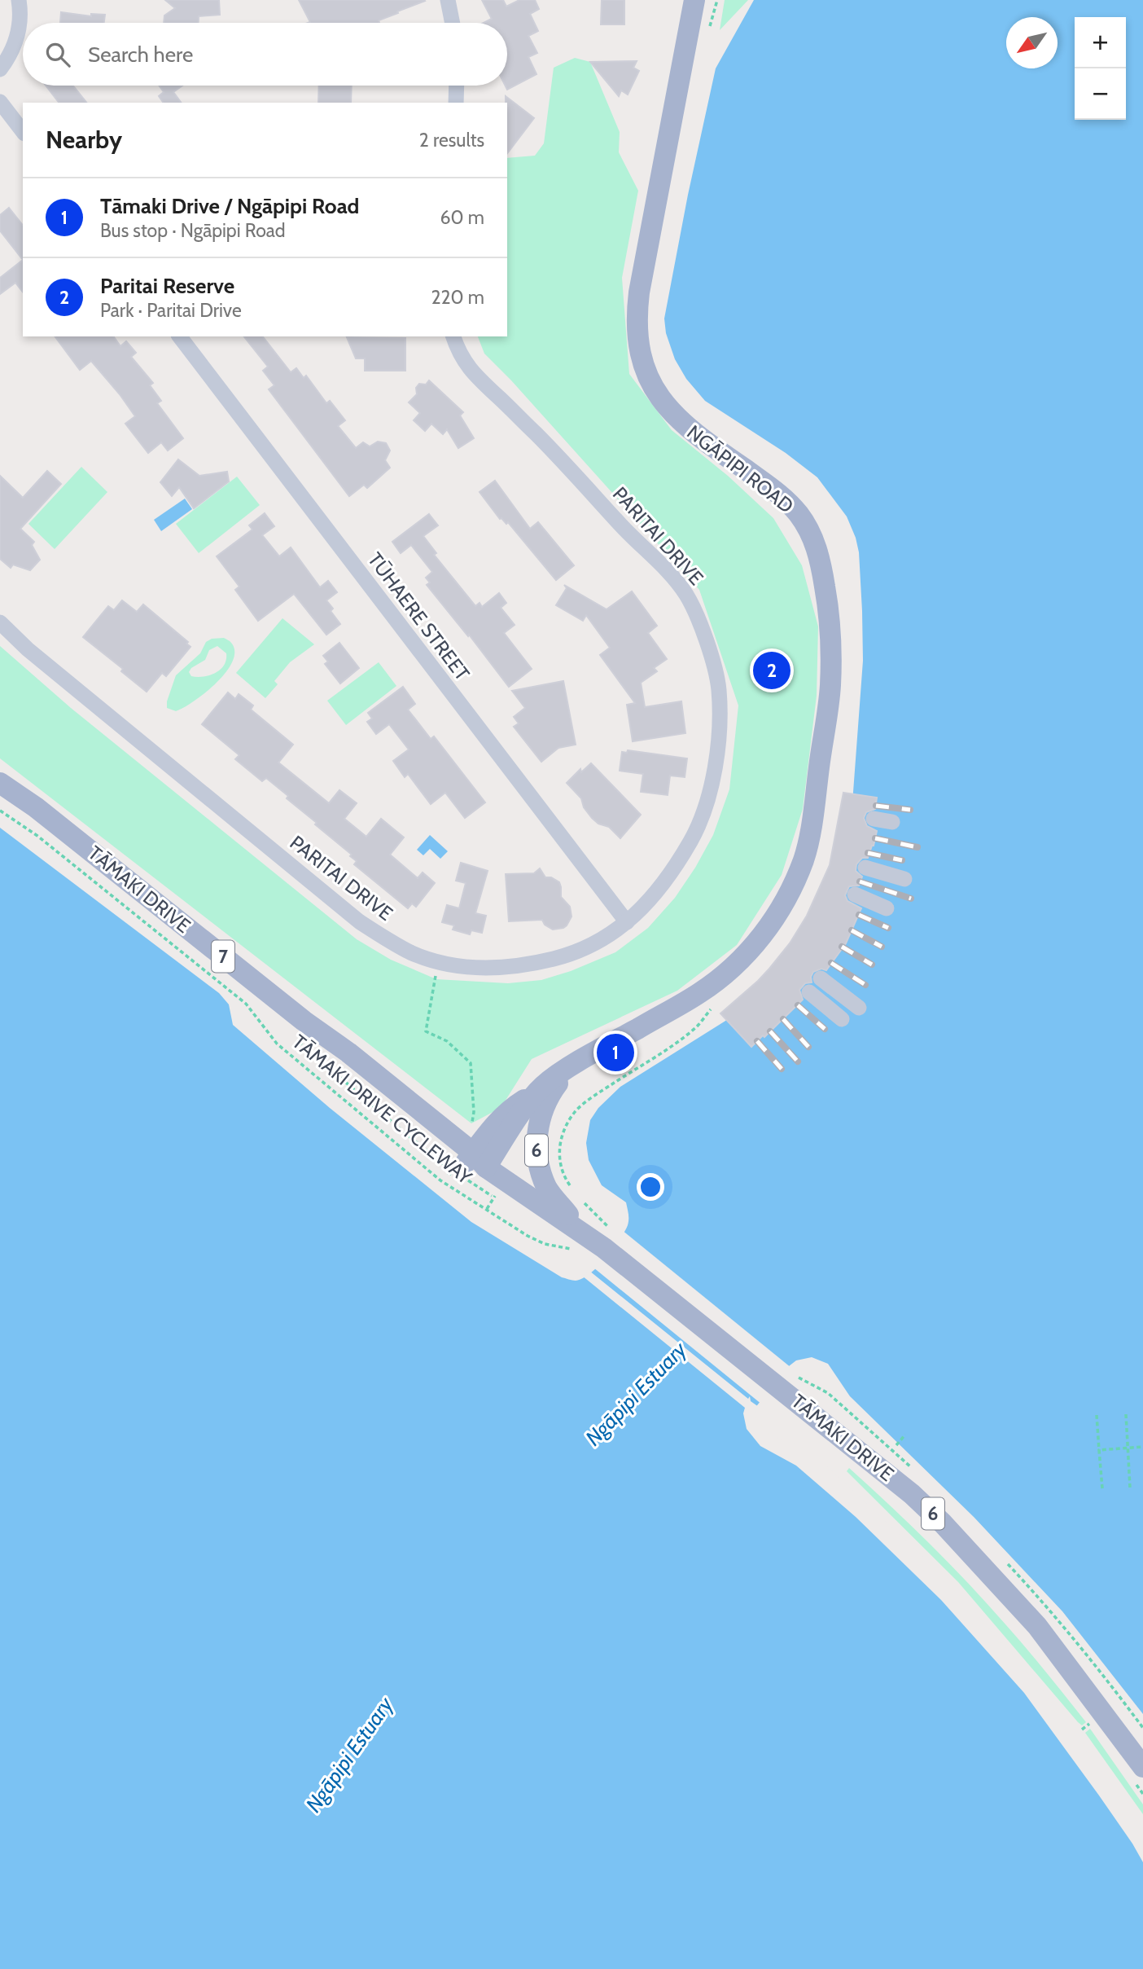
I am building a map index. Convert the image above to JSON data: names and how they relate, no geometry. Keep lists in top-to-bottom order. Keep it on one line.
{"streets":{"main road":["NGĀPIPI ROAD","TĀMAKI DRIVE","7","6"],"street":["PARITAI DRIVE","TŪHAERE STREET"],"path":["TĀMAKI DRIVE CYCLEWAY"]},"crossings":[["NGĀPIPI ROAD","TĀMAKI DRIVE"],["NGĀPIPI ROAD","6"],["PARITAI DRIVE","TŪHAERE STREET"],["TĀMAKI DRIVE","6"]],"water":["Ngāpipi Estuary"],"north":"bottom left","page":{"map_buttons":["+","−"],"search":"Search here","heading":["Nearby","2 results"],"list":[{"mark":"1","name":"Tāmaki Drive / Ngāpipi Road","note":"Bus stop · Ngāpipi Road","value":"60 m"},{"mark":"2","name":"Paritai Reserve","note":"Park · Paritai Drive","value":"220 m"}],"pins":["2","1"]}}
